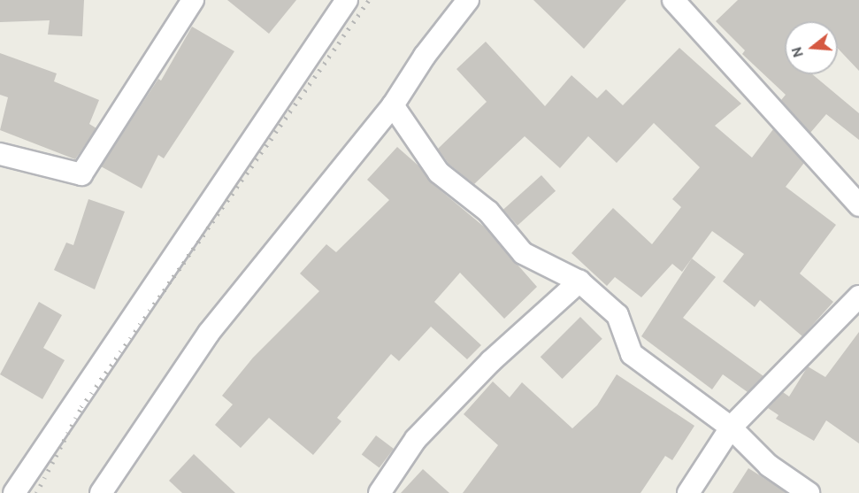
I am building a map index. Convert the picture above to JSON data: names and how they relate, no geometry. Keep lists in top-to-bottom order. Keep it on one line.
{"north":"left"}
